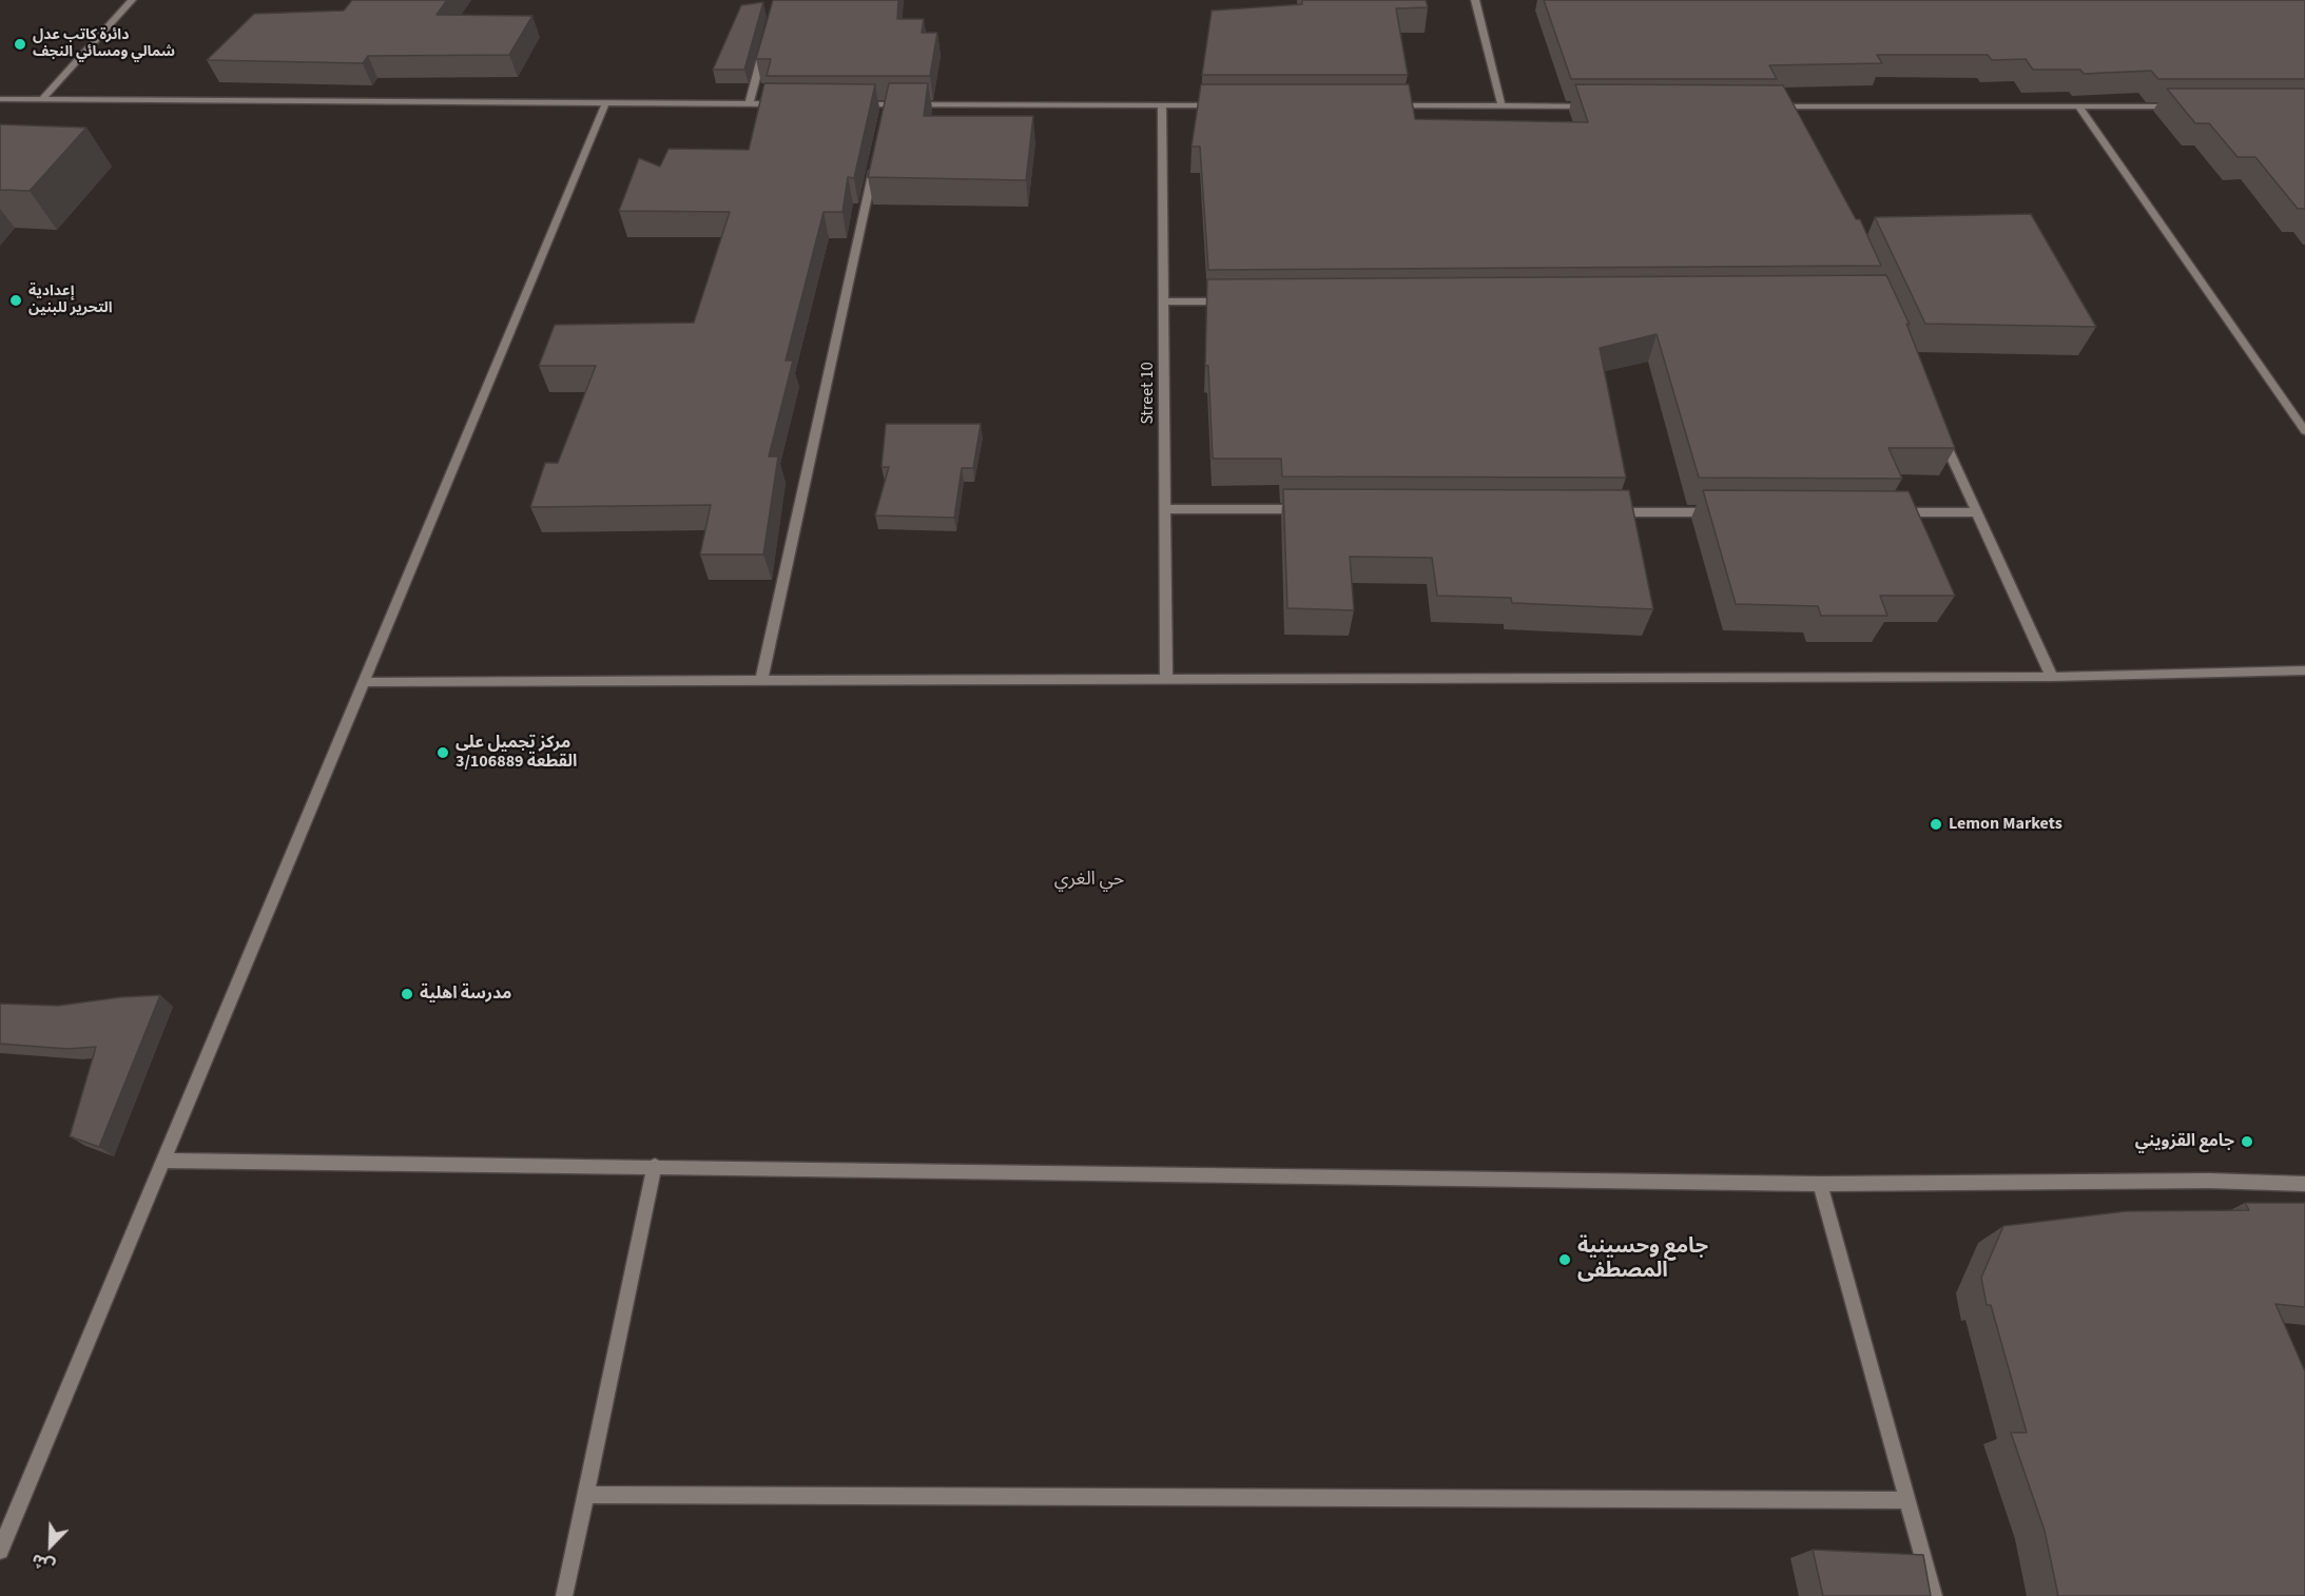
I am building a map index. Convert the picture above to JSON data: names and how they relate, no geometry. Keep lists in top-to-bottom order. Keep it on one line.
{"streets":{"street":["Street 10"]},"districts":["حي الغري"],"places":["دائرة كاتب عدل شمالي ومسائي النجف","إعدادية التحرير للبنين","مركز تجميل على القطعة 3/106889","Lemon Markets","مدرسة اهلية","جامع القزويني","جامع وحسينية المصطفى"],"north":"bottom left"}
